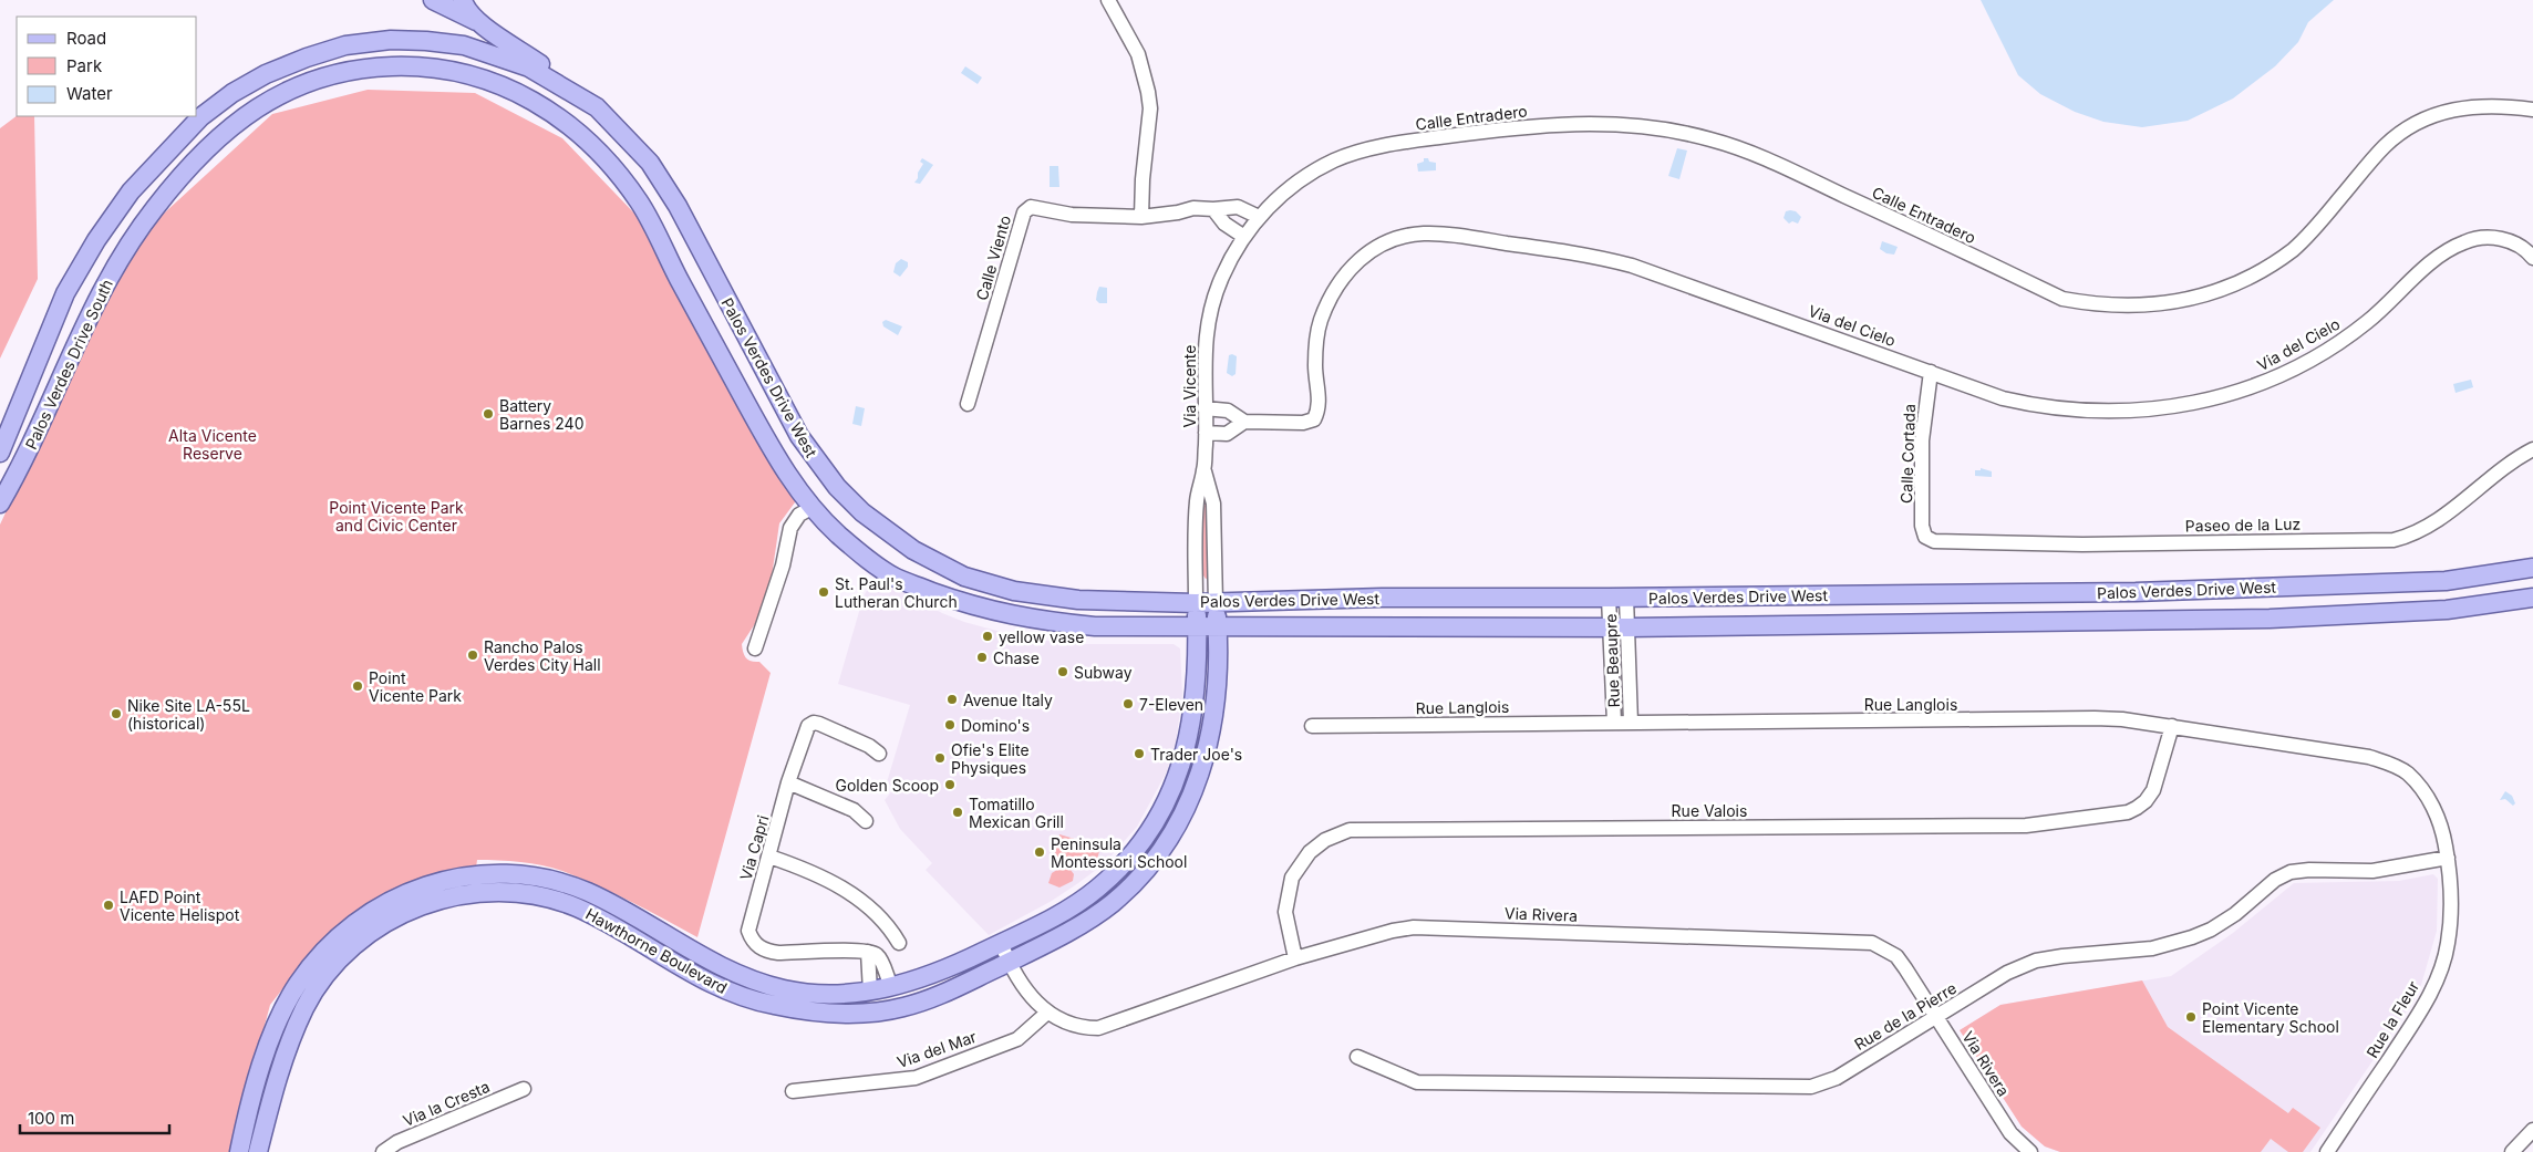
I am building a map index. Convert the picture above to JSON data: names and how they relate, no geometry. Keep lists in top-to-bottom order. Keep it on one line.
{"streets":{"main road":["Palos Verdes Drive South","Palos Verdes Drive West","Hawthorne Boulevard"],"street":["Calle Entradero","Calle Viento","Via del Cielo","Via Vicente","Calle Cortada","Paseo de la Luz","Rue Beaupre","Rue Langlois","Rue Valois","Via Capri","Via Rivera","Rue de la Pierre","Rue la Fleur","Via del Mar","Via la Cresta"]},"crossings":[["Calle Entradero","Calle Viento"],["Calle Entradero","Via Vicente"],["Calle Viento","Via Vicente"],["Via del Cielo","Via Vicente"],["Via del Cielo","Calle Cortada"],["Palos Verdes Drive South","Palos Verdes Drive West"],["Palos Verdes Drive West","Via Vicente"],["Palos Verdes Drive West","Rue Beaupre"],["Palos Verdes Drive West","Hawthorne Boulevard"],["Via Vicente","Hawthorne Boulevard"],["Calle Cortada","Paseo de la Luz"],["Rue Beaupre","Rue Langlois"],["Rue Langlois","Rue Valois"],["Rue Langlois","Rue de la Pierre"],["Rue Langlois","Rue la Fleur"],["Rue Valois","Via Rivera"],["Via Rivera","Hawthorne Boulevard"],["Via Rivera","Rue de la Pierre"],["Via Rivera","Via del Mar"],["Rue de la Pierre","Rue la Fleur"]],"parks":["Alta Vicente Reserve","Point Vicente Park and Civic Center"],"places":["Battery Barnes 240","St. Paul's Lutheran Church","yellow vase","Rancho Palos Verdes City Hall","Chase","Subway","Point Vicente Park","Avenue Italy","7-Eleven","Nike Site LA-55L (historical)","Domino's","Trader Joe's","Ofie's Elite Physiques","Golden Scoop","Tomatillo Mexican Grill","Peninsula Montessori School","LAFD Point Vicente Helispot","Point Vicente Elementary School"],"legend":["Road","Park","Water"],"scale_bar":"100 m"}
